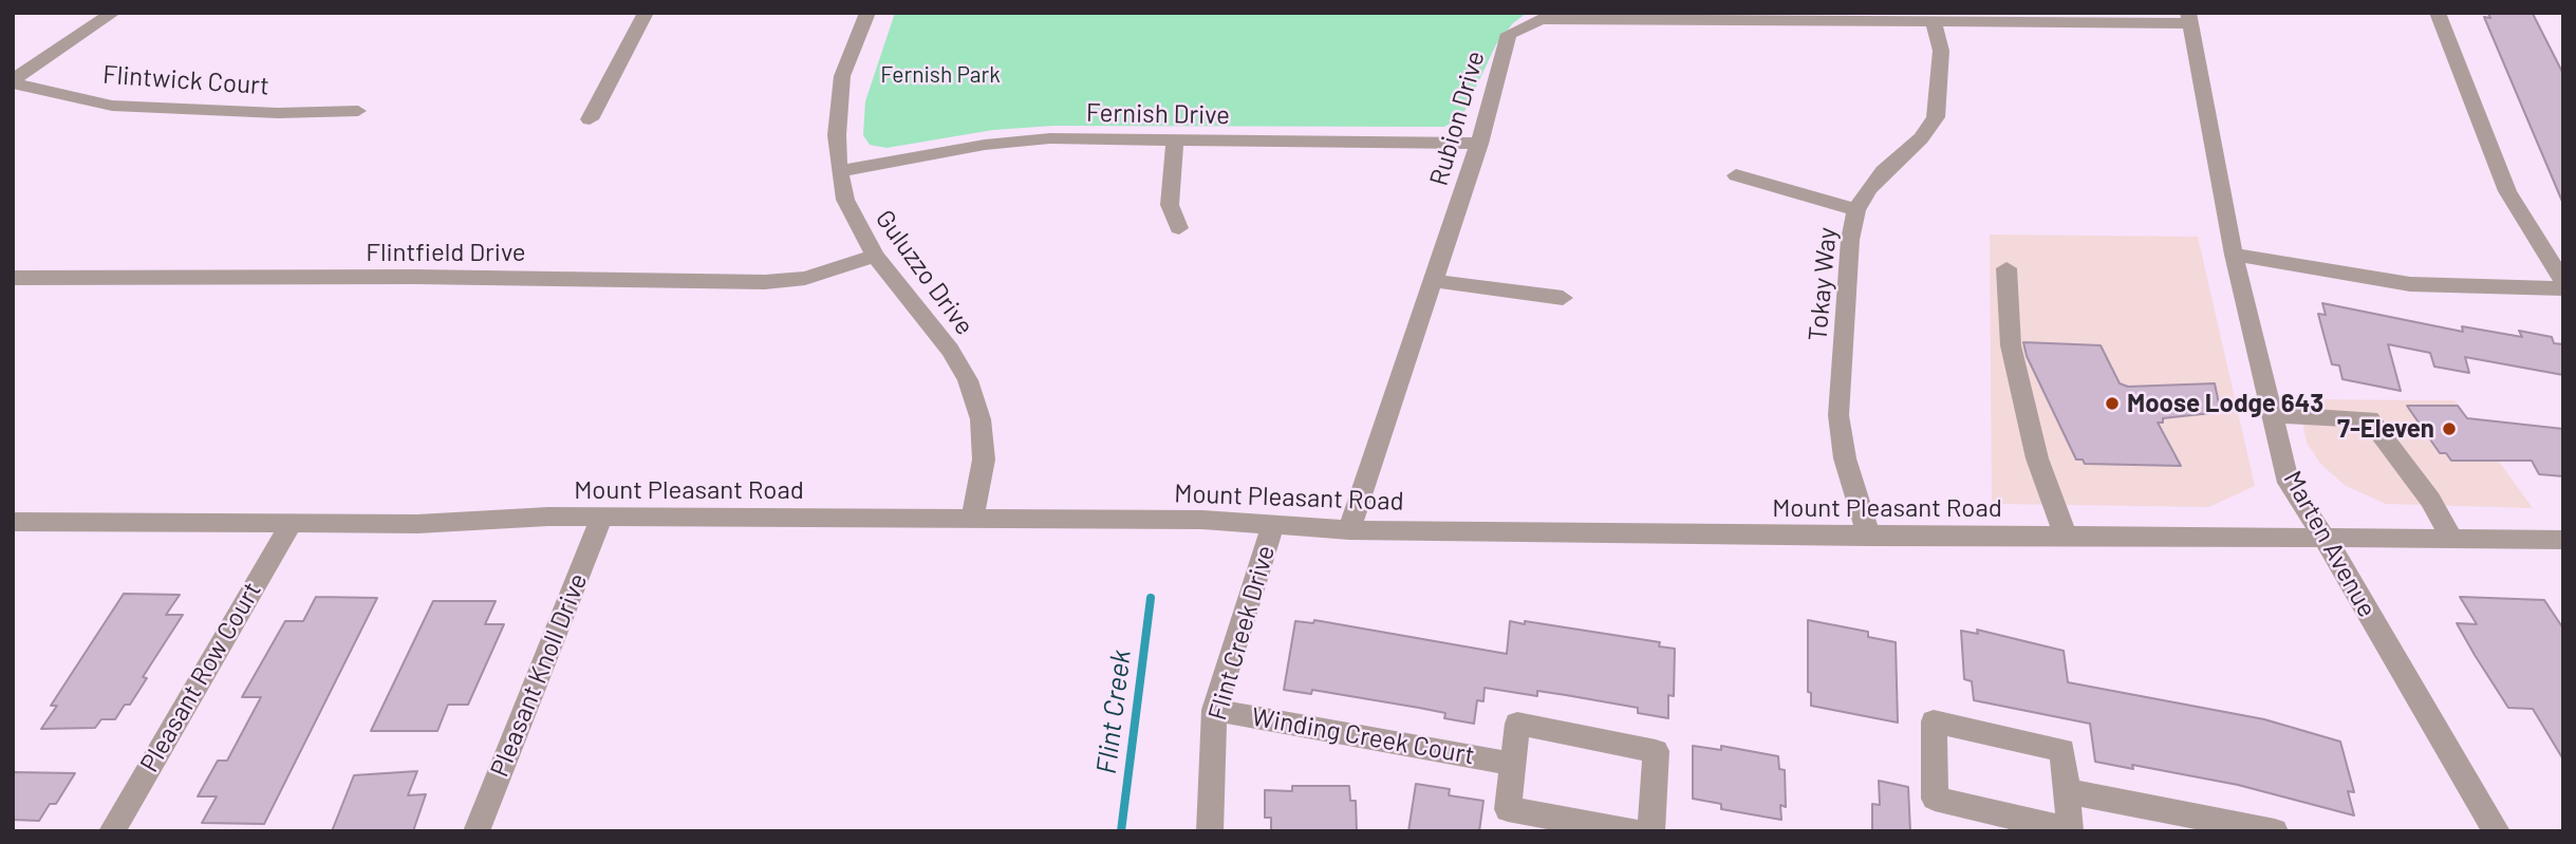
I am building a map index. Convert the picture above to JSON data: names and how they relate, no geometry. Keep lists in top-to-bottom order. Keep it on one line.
{"streets":{"street":["Flintwick Court","Fernish Drive","Rubion Drive","Flintfield Drive","Guluzzo Drive","Tokay Way","Mount Pleasant Road","Marten Avenue","Flint Creek Drive","Pleasant Knoll Drive","Pleasant Row Court","Winding Creek Court"]},"crossings":[["Fernish Drive","Rubion Drive"],["Fernish Drive","Guluzzo Drive"],["Rubion Drive","Tokay Way"],["Rubion Drive","Mount Pleasant Road"],["Rubion Drive","Marten Avenue"],["Flintfield Drive","Guluzzo Drive"],["Guluzzo Drive","Mount Pleasant Road"],["Tokay Way","Mount Pleasant Road"],["Mount Pleasant Road","Marten Avenue"],["Mount Pleasant Road","Flint Creek Drive"],["Mount Pleasant Road","Pleasant Knoll Drive"],["Mount Pleasant Road","Pleasant Row Court"],["Flint Creek Drive","Winding Creek Court"]],"water":["Flint Creek"],"parks":["Fernish Park"],"places":["Moose Lodge 643","7-Eleven"]}
